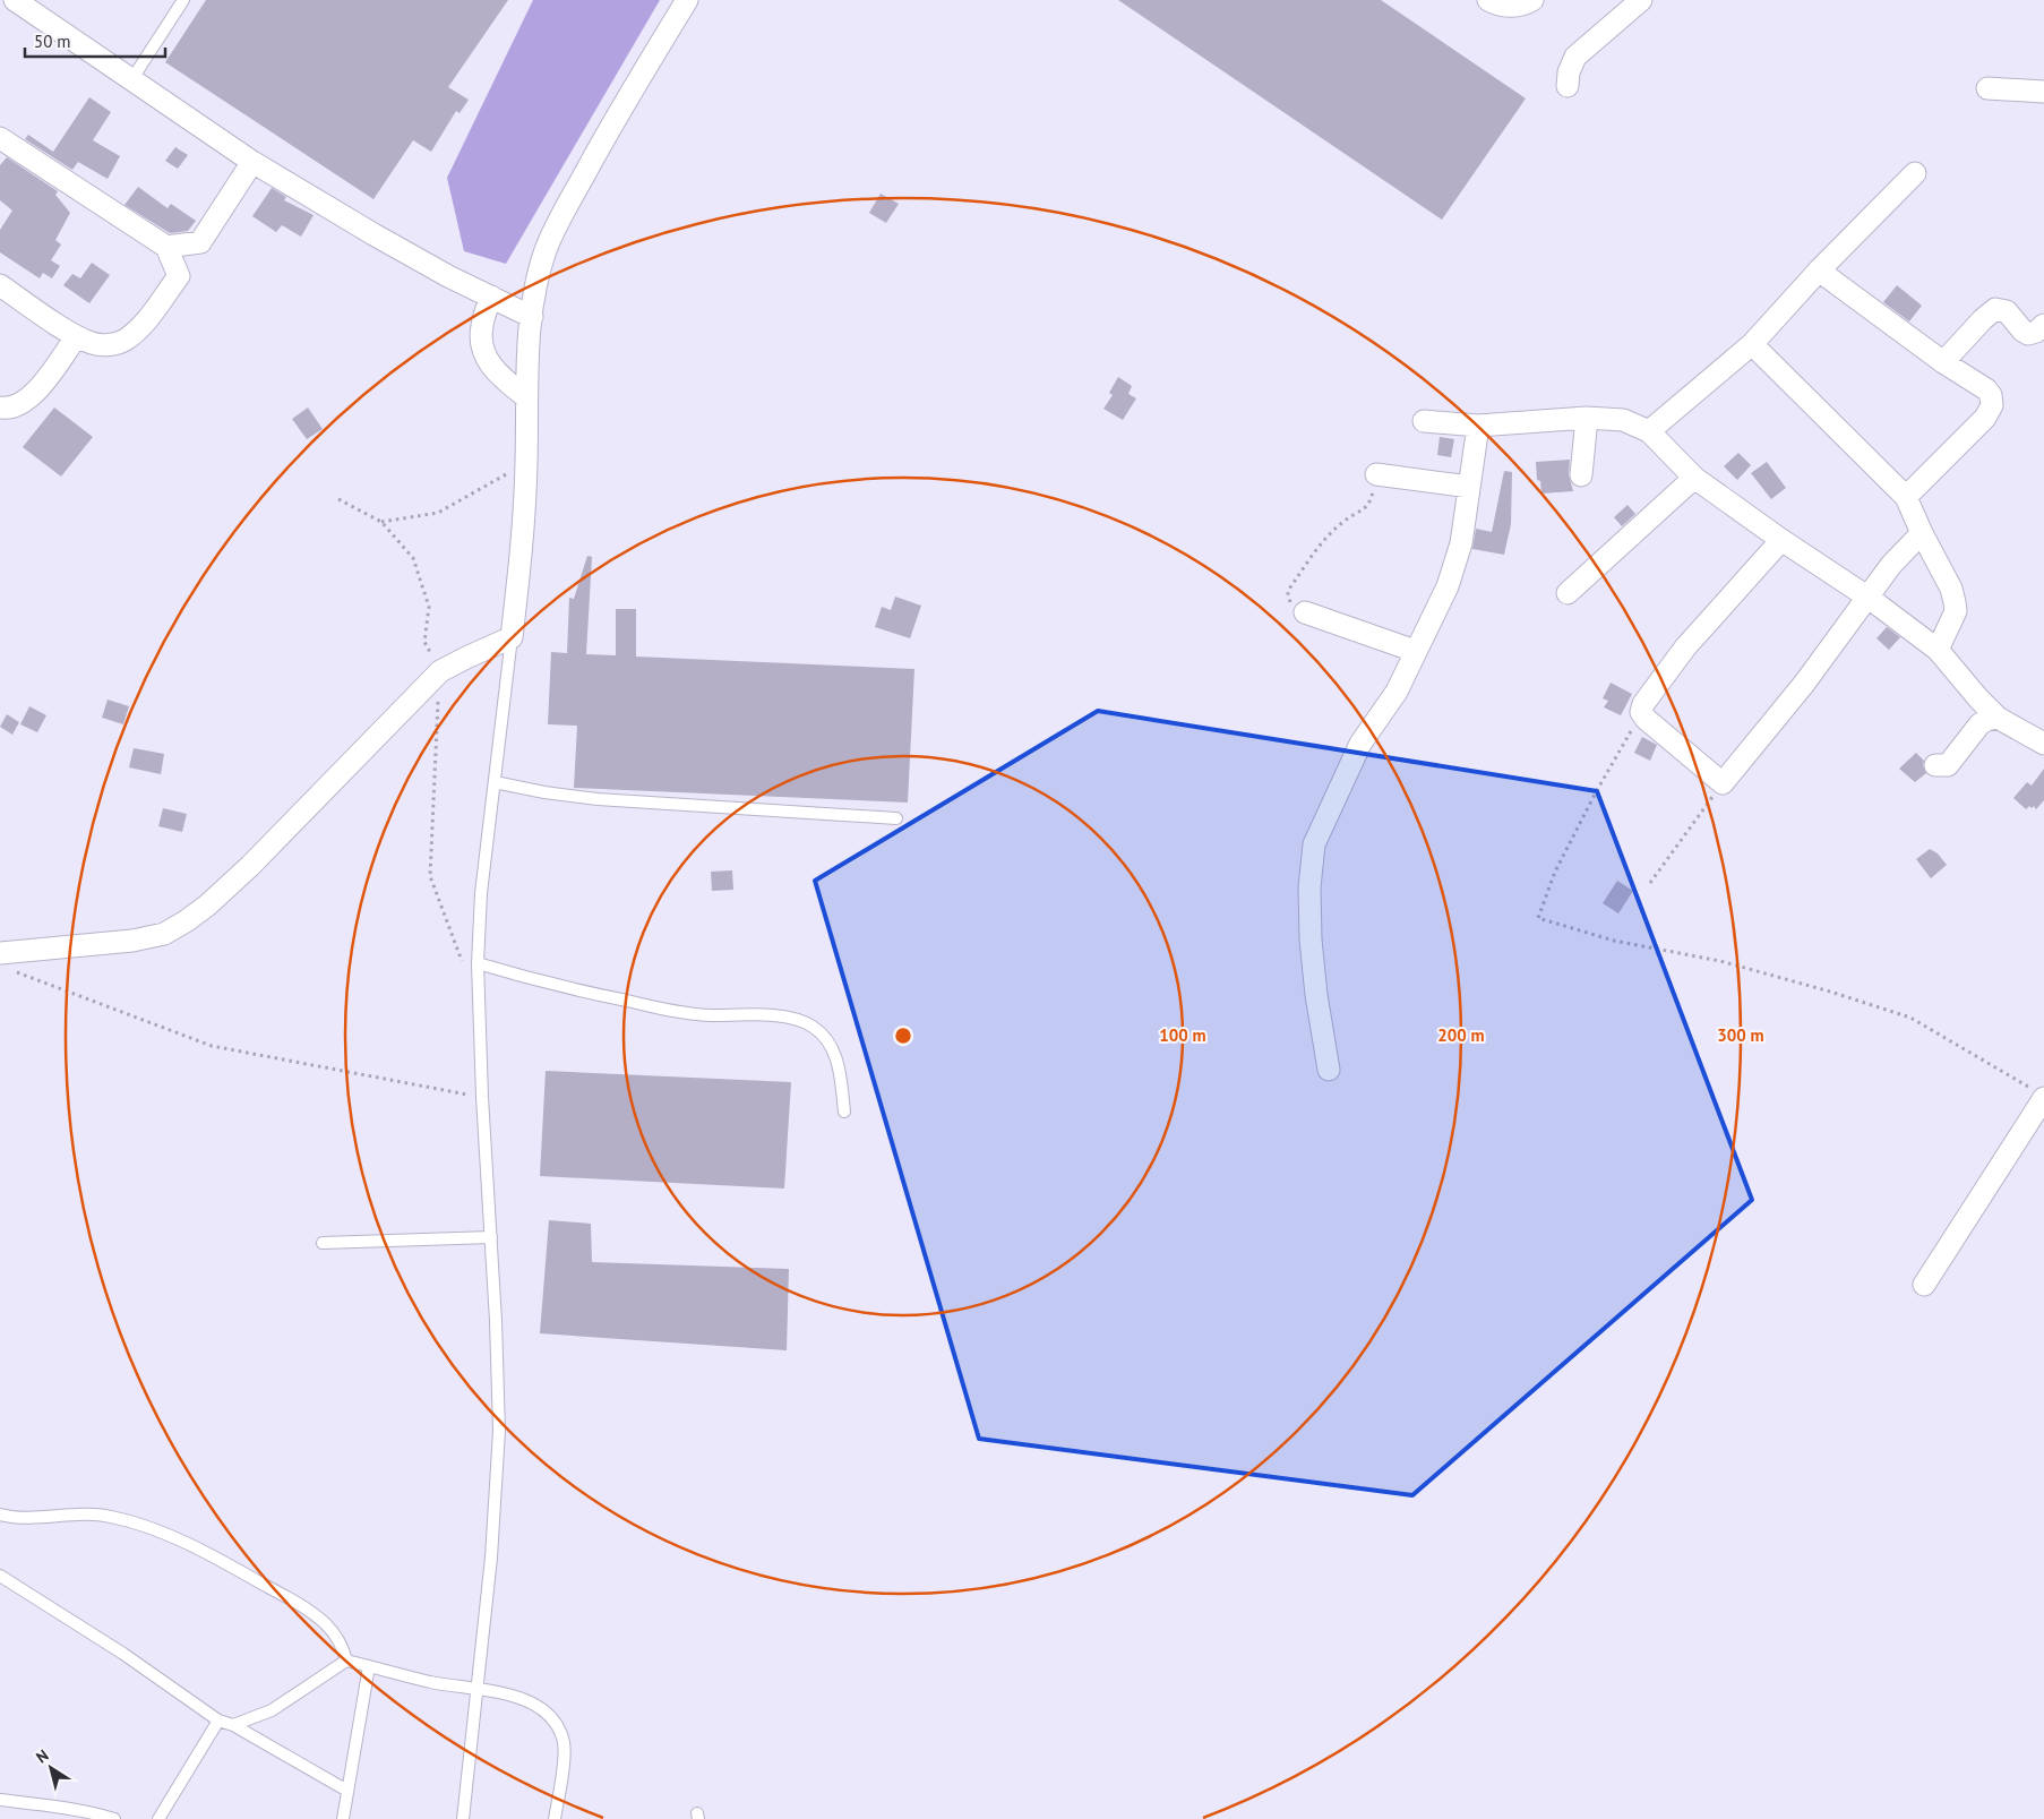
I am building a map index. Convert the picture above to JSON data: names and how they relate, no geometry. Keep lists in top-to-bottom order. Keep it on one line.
{"scale_bar":"50 m","north":"top left","rings":["100 m","200 m","300 m"]}
